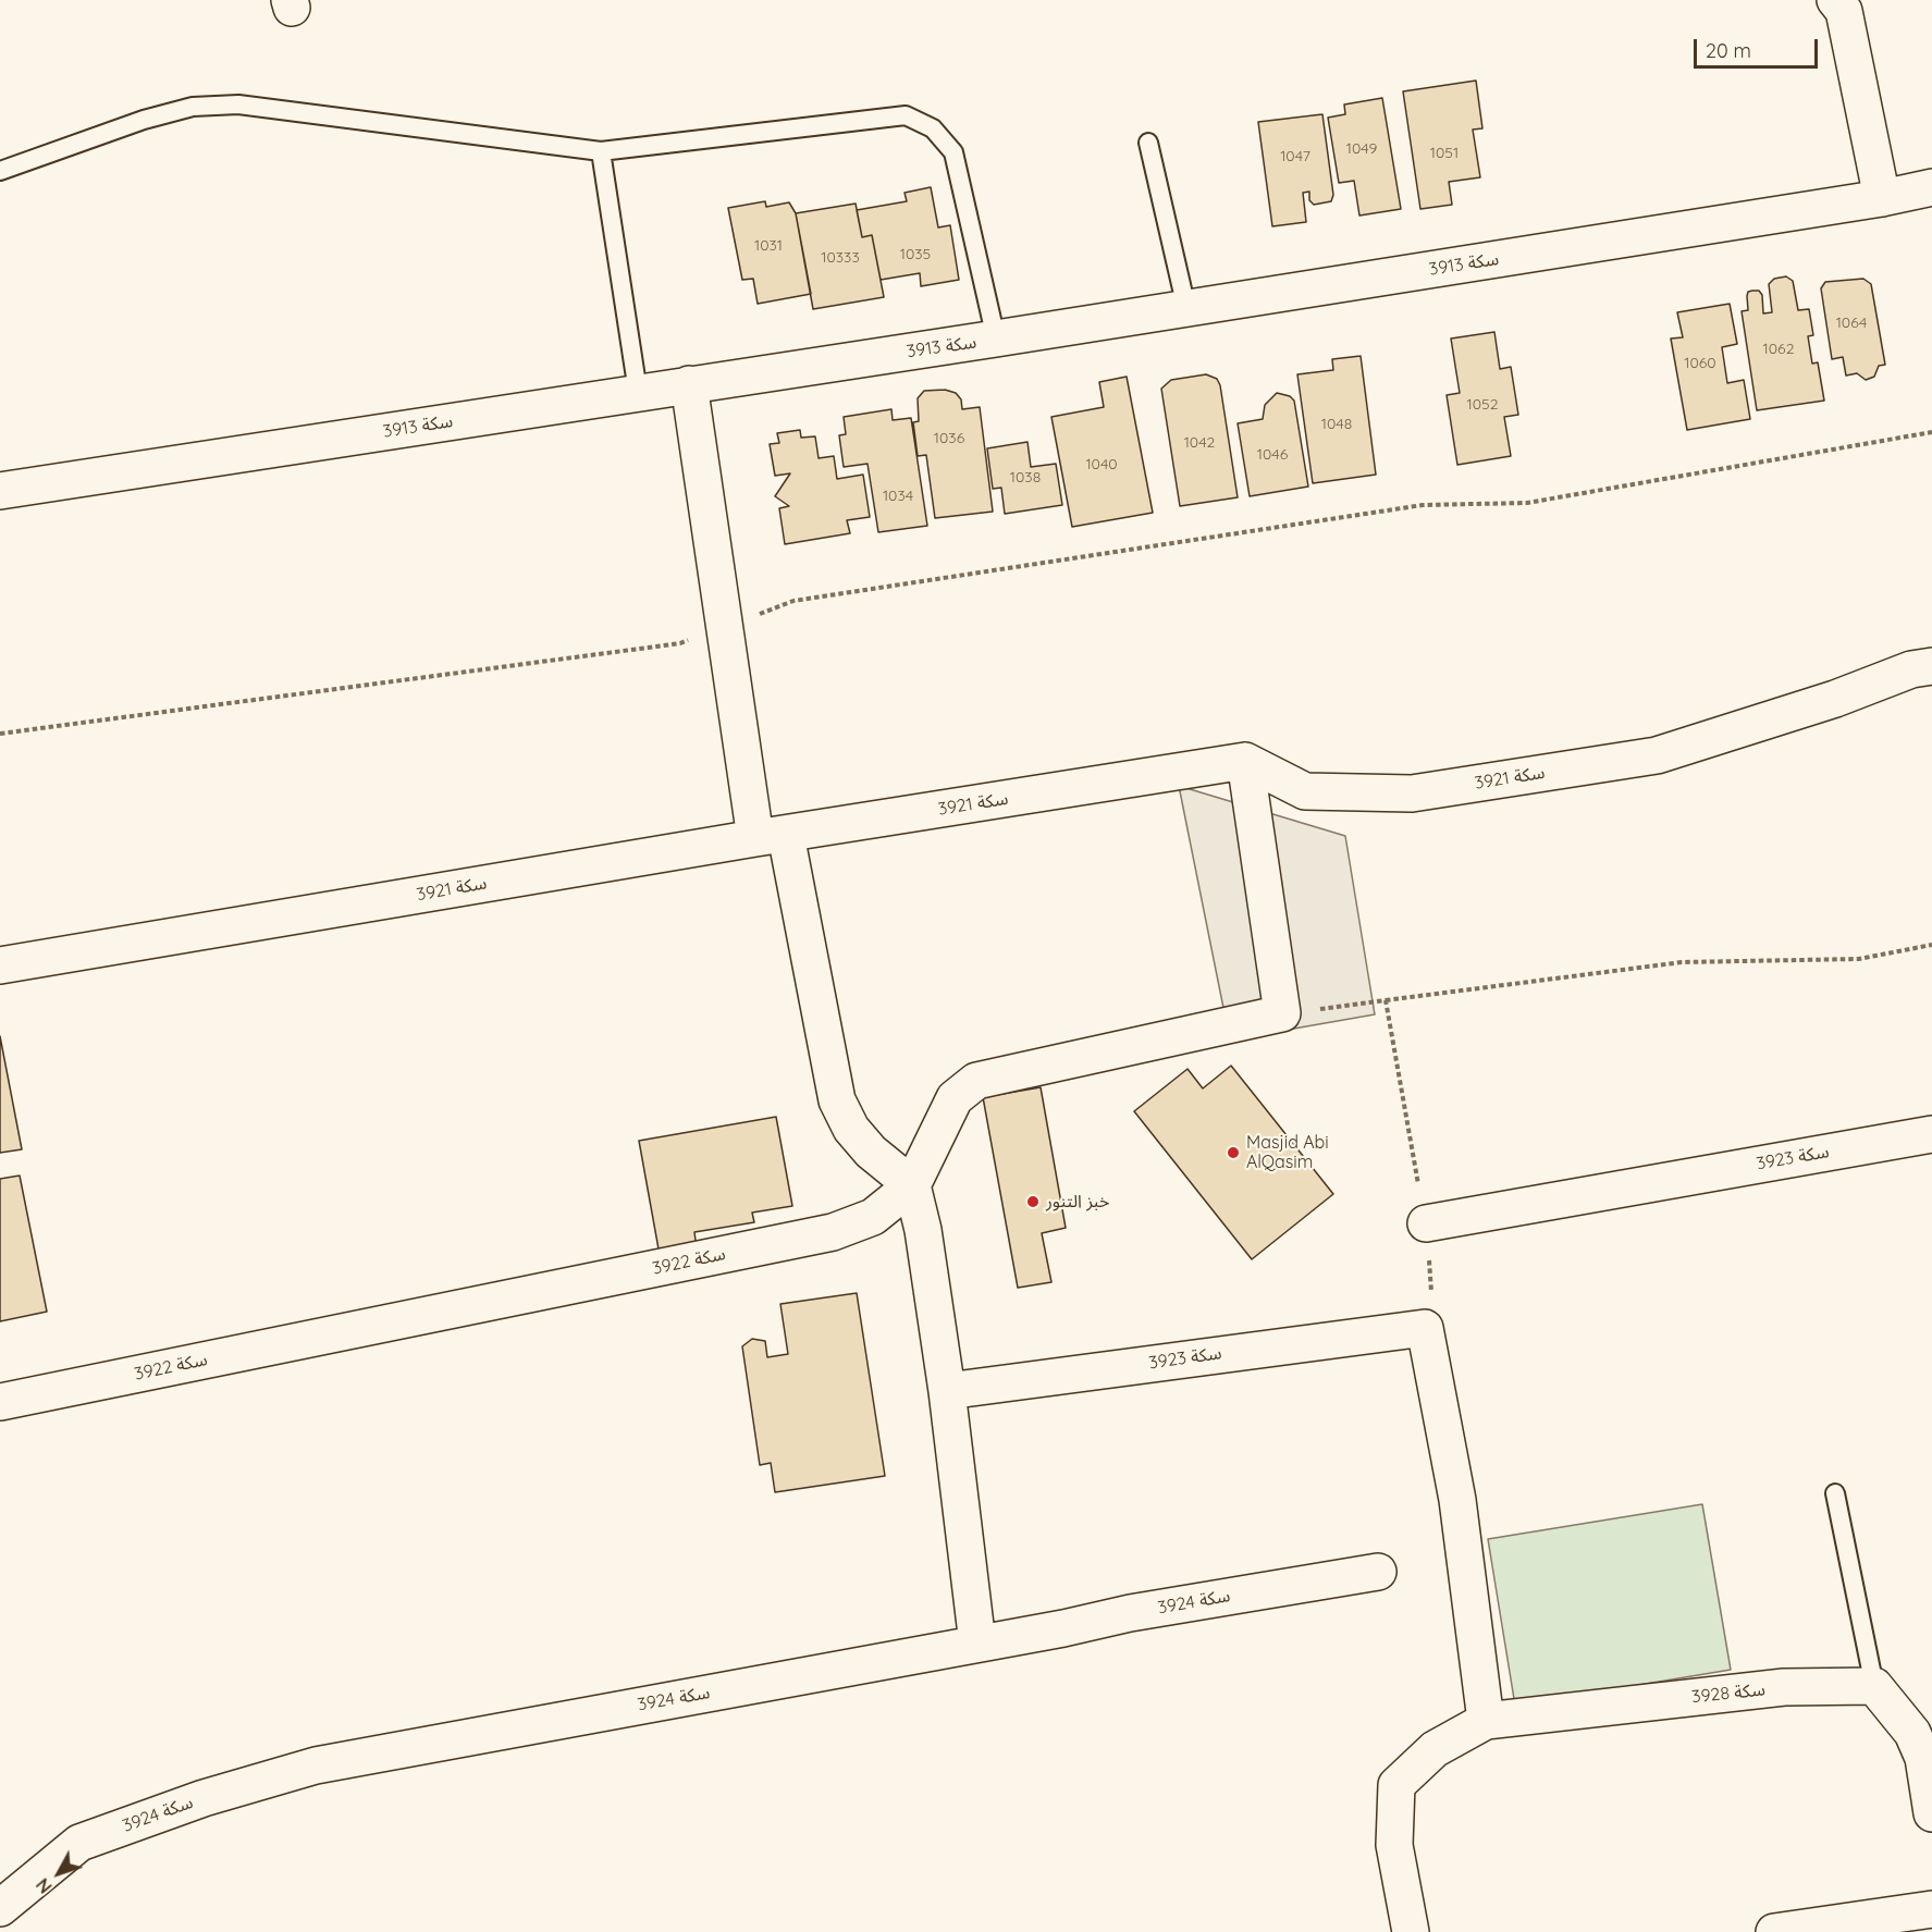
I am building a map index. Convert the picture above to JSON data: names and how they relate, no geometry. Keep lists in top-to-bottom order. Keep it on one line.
{"streets":{"street":["سكة 3913","سكة 3921","سكة 3923","سكة 3922","سكة 3924","سكة 3928"]},"places":["Masjid Abi AlQasim","خبز التنور"],"house_numbers":["1049","1051","1047","1031","1035","10333","1064","1062","1060","1052","1048","1036","1042","1046","1040","1038","1034"],"scale_bar":"20 m","north":"bottom left"}
